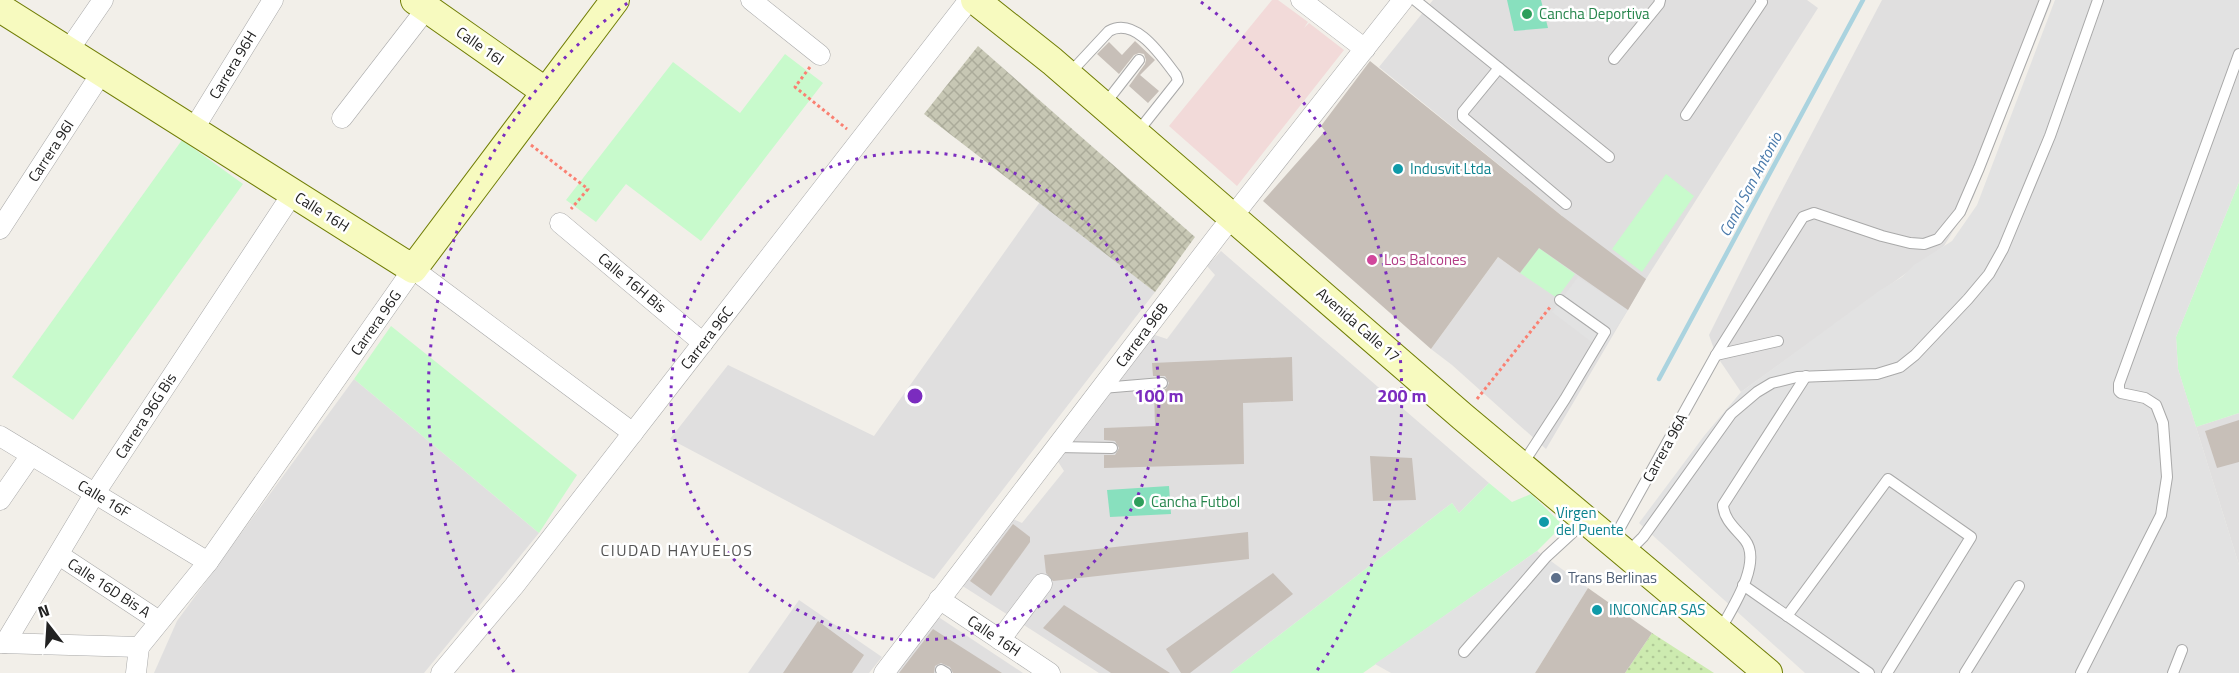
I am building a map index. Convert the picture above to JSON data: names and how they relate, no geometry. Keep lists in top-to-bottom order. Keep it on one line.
{"streets":{"main road":["Calle 16I","Calle 16H","Carrera 96G","Avenida Calle 17"],"street":["Carrera 96H","Carrera 96I","Calle 16H Bis","Carrera 96B","Carrera 96C","Carrera 96G Bis","Calle 16F","Calle 16D Bis A"],"lane":["Carrera 96A"]},"crossings":[["Calle 16I","Carrera 96G"],["Carrera 96H","Calle 16H"],["Carrera 96I","Calle 16H"],["Calle 16H","Carrera 96G"],["Calle 16H","Carrera 96B"],["Calle 16H","Carrera 96C"],["Calle 16H","Carrera 96G Bis"],["Calle 16H Bis","Carrera 96C"],["Carrera 96G","Calle 16F"],["Carrera 96G","Calle 16D Bis A"],["Avenida Calle 17","Carrera 96B"],["Avenida Calle 17","Carrera 96C"],["Avenida Calle 17","Carrera 96A"],["Carrera 96G Bis","Calle 16F"],["Carrera 96G Bis","Calle 16D Bis A"]],"districts":["CIUDAD HAYUELOS"],"water":["Canal San Antonio"],"places":["Cancha Deportiva","Indusvit Ltda","Los Balcones","Cancha Futbol","Virgen del Puente","Trans Berlinas","INCONCAR SAS"],"north":"top","rings":["100 m","200 m"]}
